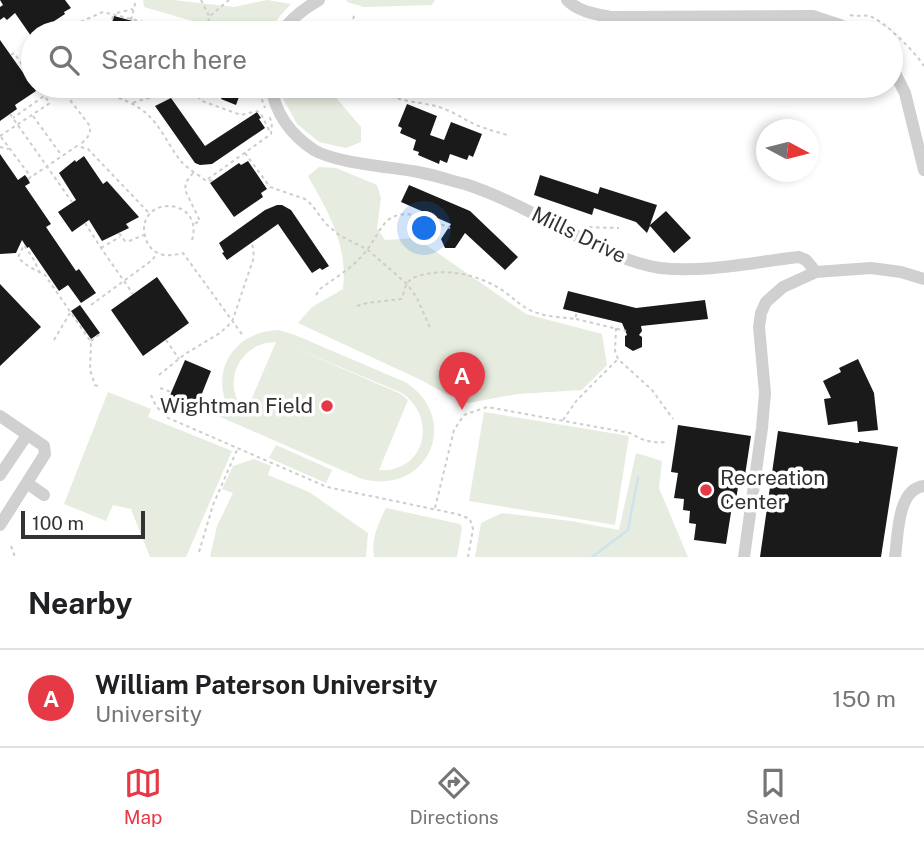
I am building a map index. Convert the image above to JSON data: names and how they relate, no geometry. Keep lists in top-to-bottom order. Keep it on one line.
{"streets":{"street":["Mills Drive"]},"places":["Wightman Field","Recreation Center"],"scale_bar":"100 m","north":"right","page":{"search":"Search here","pins":"A","scale":"100 m","heading":"Nearby","list":[{"mark":"A","name":"William Paterson University","note":"University","value":"150 m"}],"nav":["Map","Directions","Saved"]}}
